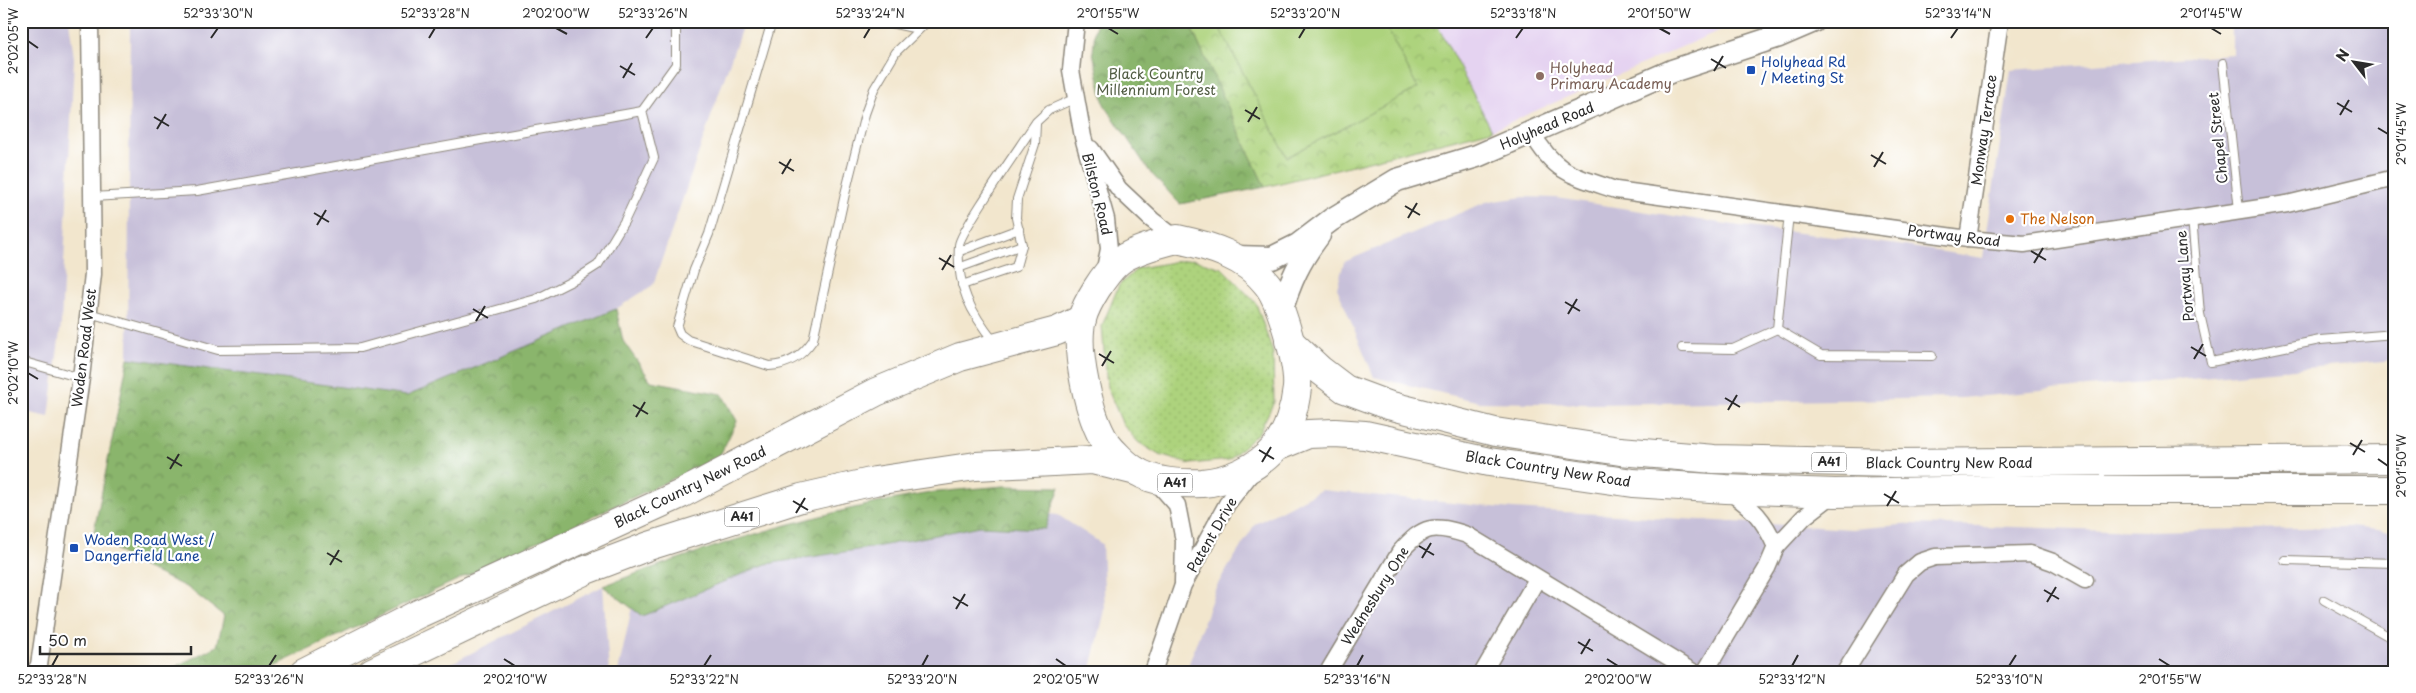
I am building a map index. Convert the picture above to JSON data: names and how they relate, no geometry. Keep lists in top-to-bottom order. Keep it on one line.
{"streets":{"highway":["A41","Black Country New Road"],"street":["Holyhead Road","Monway Terrace","Bilston Road","Portway Road","Woden Road West","Patent Drive","Wednesbury One"],"lane":["Chapel Street","Portway Lane"]},"crossings":[["Holyhead Road","Portway Road"],["Monway Terrace","Portway Road"],["Chapel Street","Portway Road"],["Portway Road","Portway Lane"],["A41","Black Country New Road"],["A41","Patent Drive"],["Black Country New Road","Patent Drive"]],"parks":["Black Country Millennium Forest"],"places":{"transit":["Holyhead Rd / Meeting St","Woden Road West / Dangerfield Lane"],"other":["Holyhead Primary Academy","The Nelson"]},"scale_bar":"50 m","north":"top left","coordinates":["52°33'30\"N","52°33'28\"N","2°02'00\"W","52°33'26\"N","52°33'24\"N","2°01'55\"W","52°33'20\"N","52°33'18\"N","2°01'50\"W","52°33'14\"N","2°01'45\"W","2°02'05\"W","2°02'10\"W","52°33'22\"N","52°33'16\"N","52°33'12\"N","52°33'10\"N"]}
